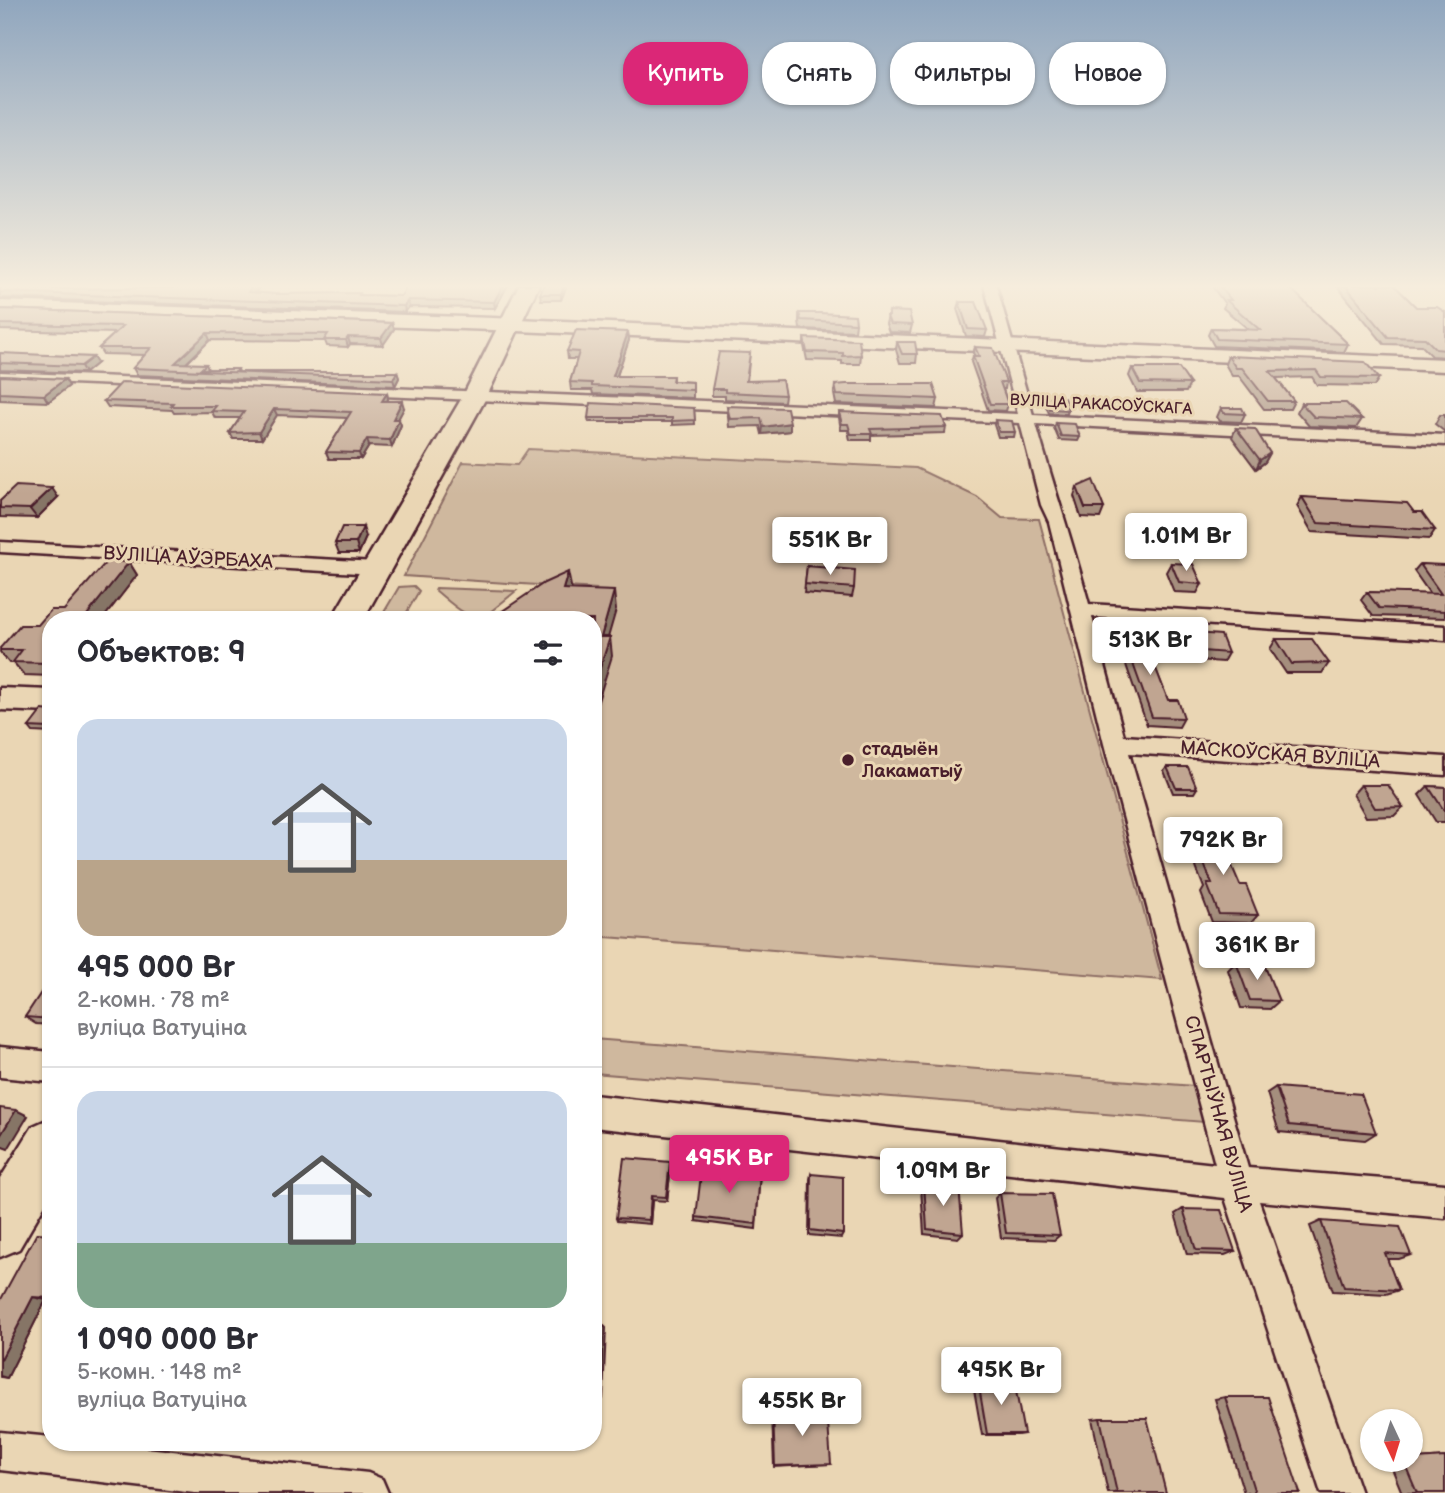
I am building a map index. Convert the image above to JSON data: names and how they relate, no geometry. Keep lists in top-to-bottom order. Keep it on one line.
{"streets":{"street":["ВУЛІЦА РАКАСОЎСКАГА","ВУЛІЦА АЎЭРБАХА","МАСКОЎСКАЯ ВУЛІЦА","СПАРТЫЎНАЯ ВУЛІЦА"]},"crossings":[["ВУЛІЦА РАКАСОЎСКАГА","СПАРТЫЎНАЯ ВУЛІЦА"],["МАСКОЎСКАЯ ВУЛІЦА","СПАРТЫЎНАЯ ВУЛІЦА"]],"places":["стадыён Лакаматыў"],"north":"bottom","page":{"chip":["Купить","Снять","Фильтры","Новое"],"price":["1.01M Br","551K Br","513K Br","792K Br","361K Br","495K Br","1.09M Br","495K Br","455K Br"],"heading":"Объектов: 9","list":[{"name":"495 000 Br","note":"2-комн. · 78 m² · вуліца Ватуціна"},{"name":"1 090 000 Br","note":"5-комн. · 148 m² · вуліца Ватуціна"}]}}
